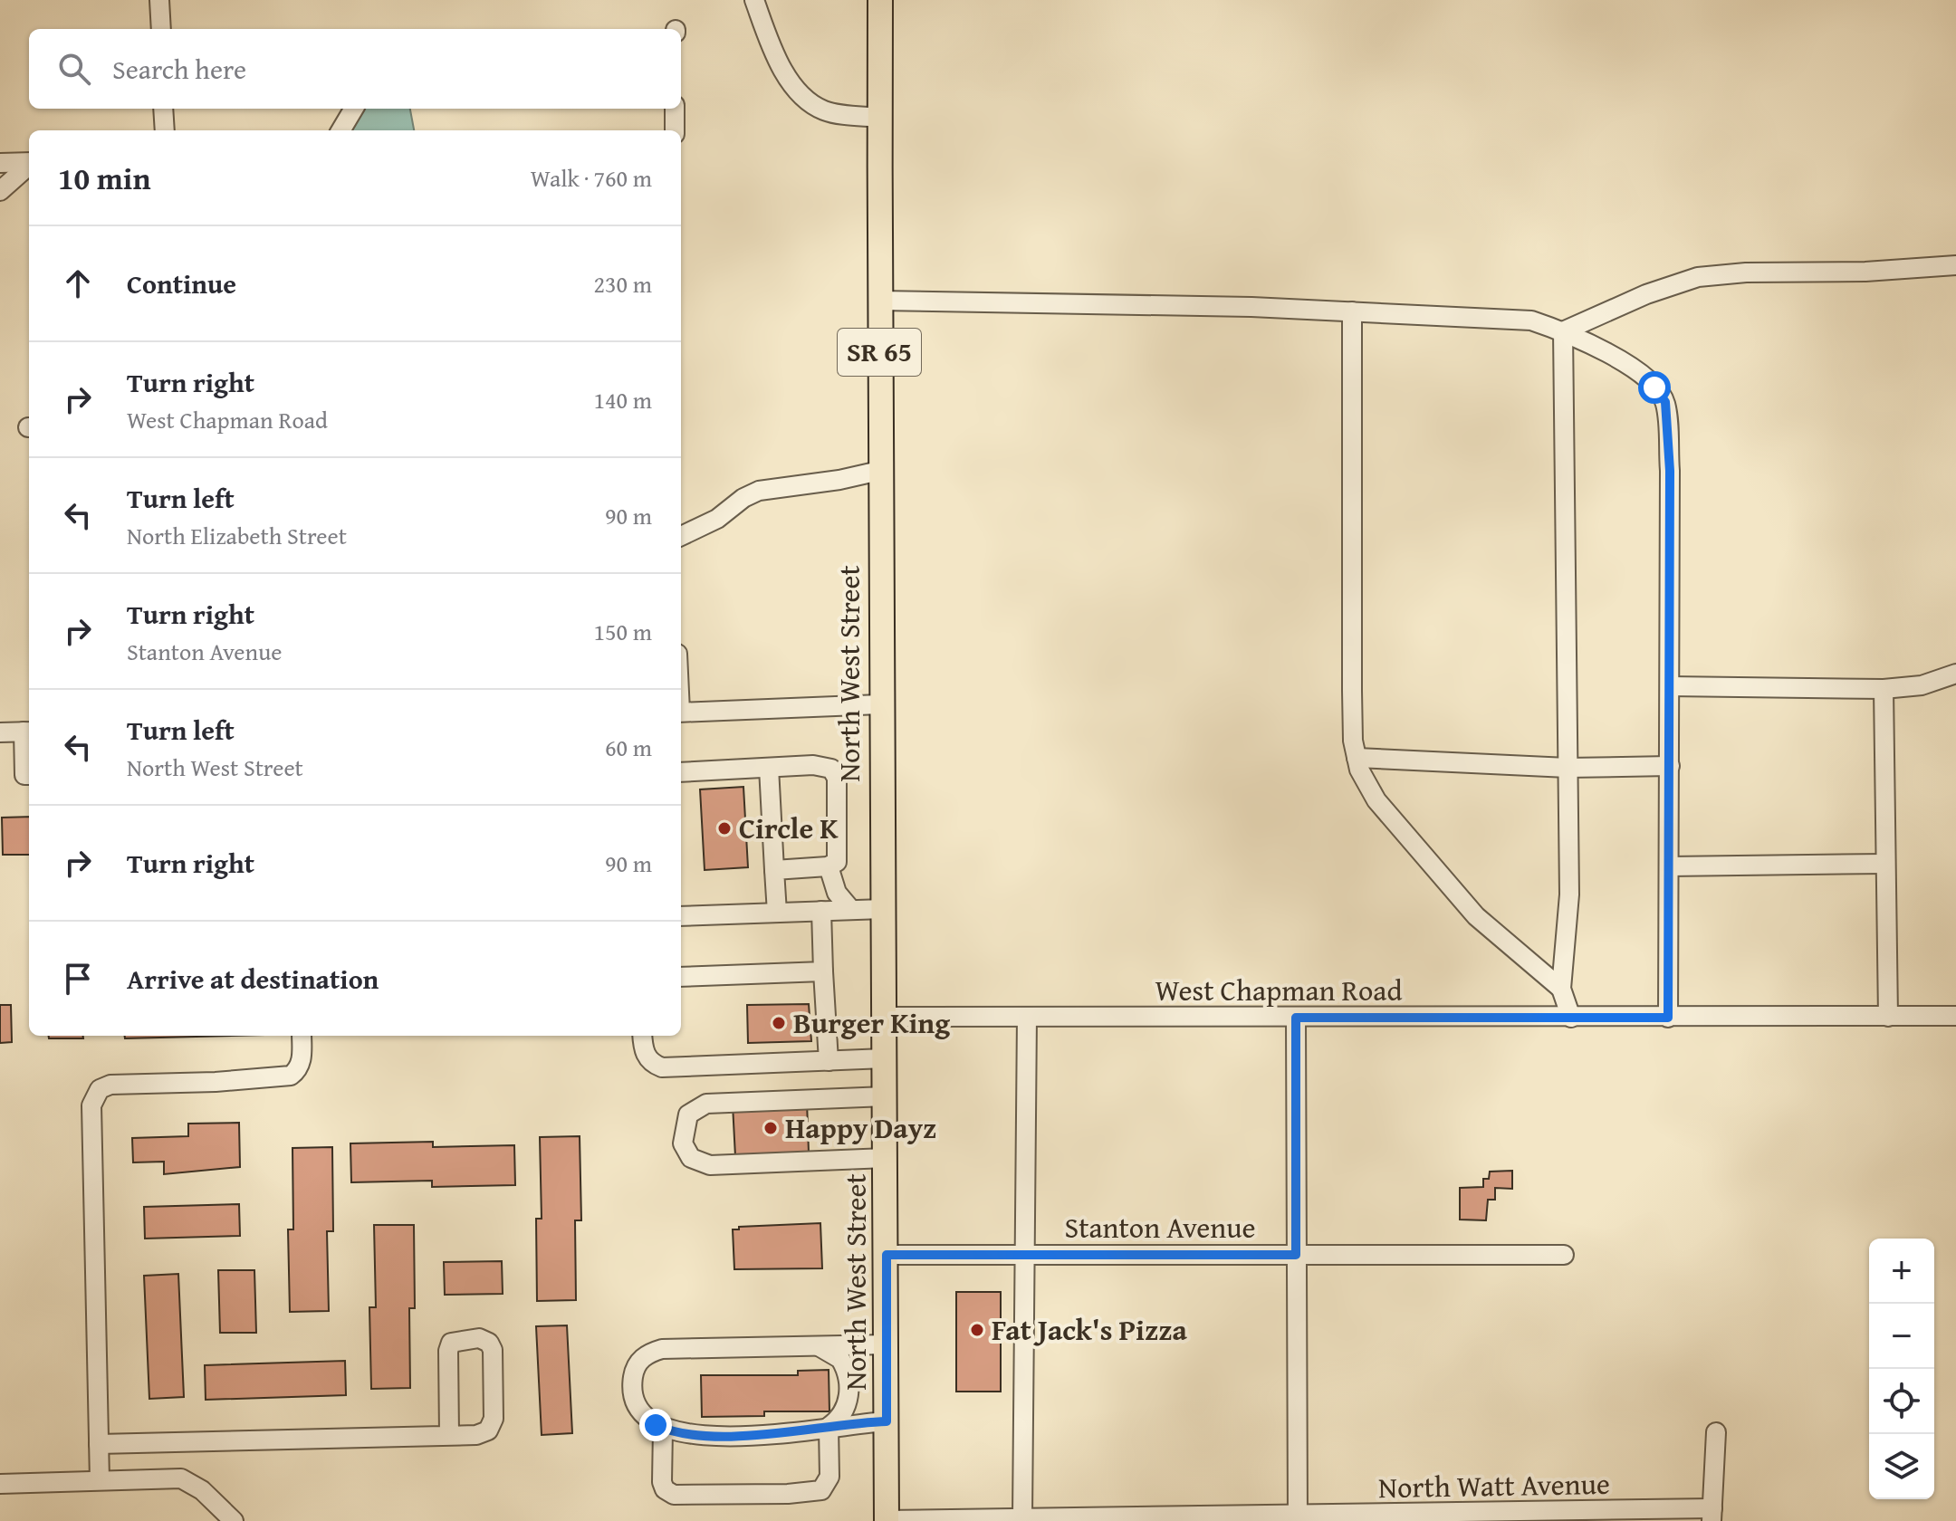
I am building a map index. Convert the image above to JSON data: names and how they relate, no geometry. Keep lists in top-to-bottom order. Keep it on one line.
{"streets":{"main road":["SR 65","North West Street"],"street":["West Chapman Road","Stanton Avenue","North Watt Avenue"]},"crossings":[["North West Street","West Chapman Road"],["North West Street","Stanton Avenue"],["North West Street","North Watt Avenue"]],"places":["Circle K","Burger King","Happy Dayz","Fat Jack's Pizza"],"page":{"search":"Search here","heading":["10 min","Walk · 760 m"],"list":[["Continue","230 m"],["Turn right","West Chapman Road","140 m"],["Turn left","North Elizabeth Street","90 m"],["Turn right","Stanton Avenue","150 m"],["Turn left","North West Street","60 m"],["Turn right","90 m"],"Arrive at destination"],"map_buttons":["+","−"]}}
